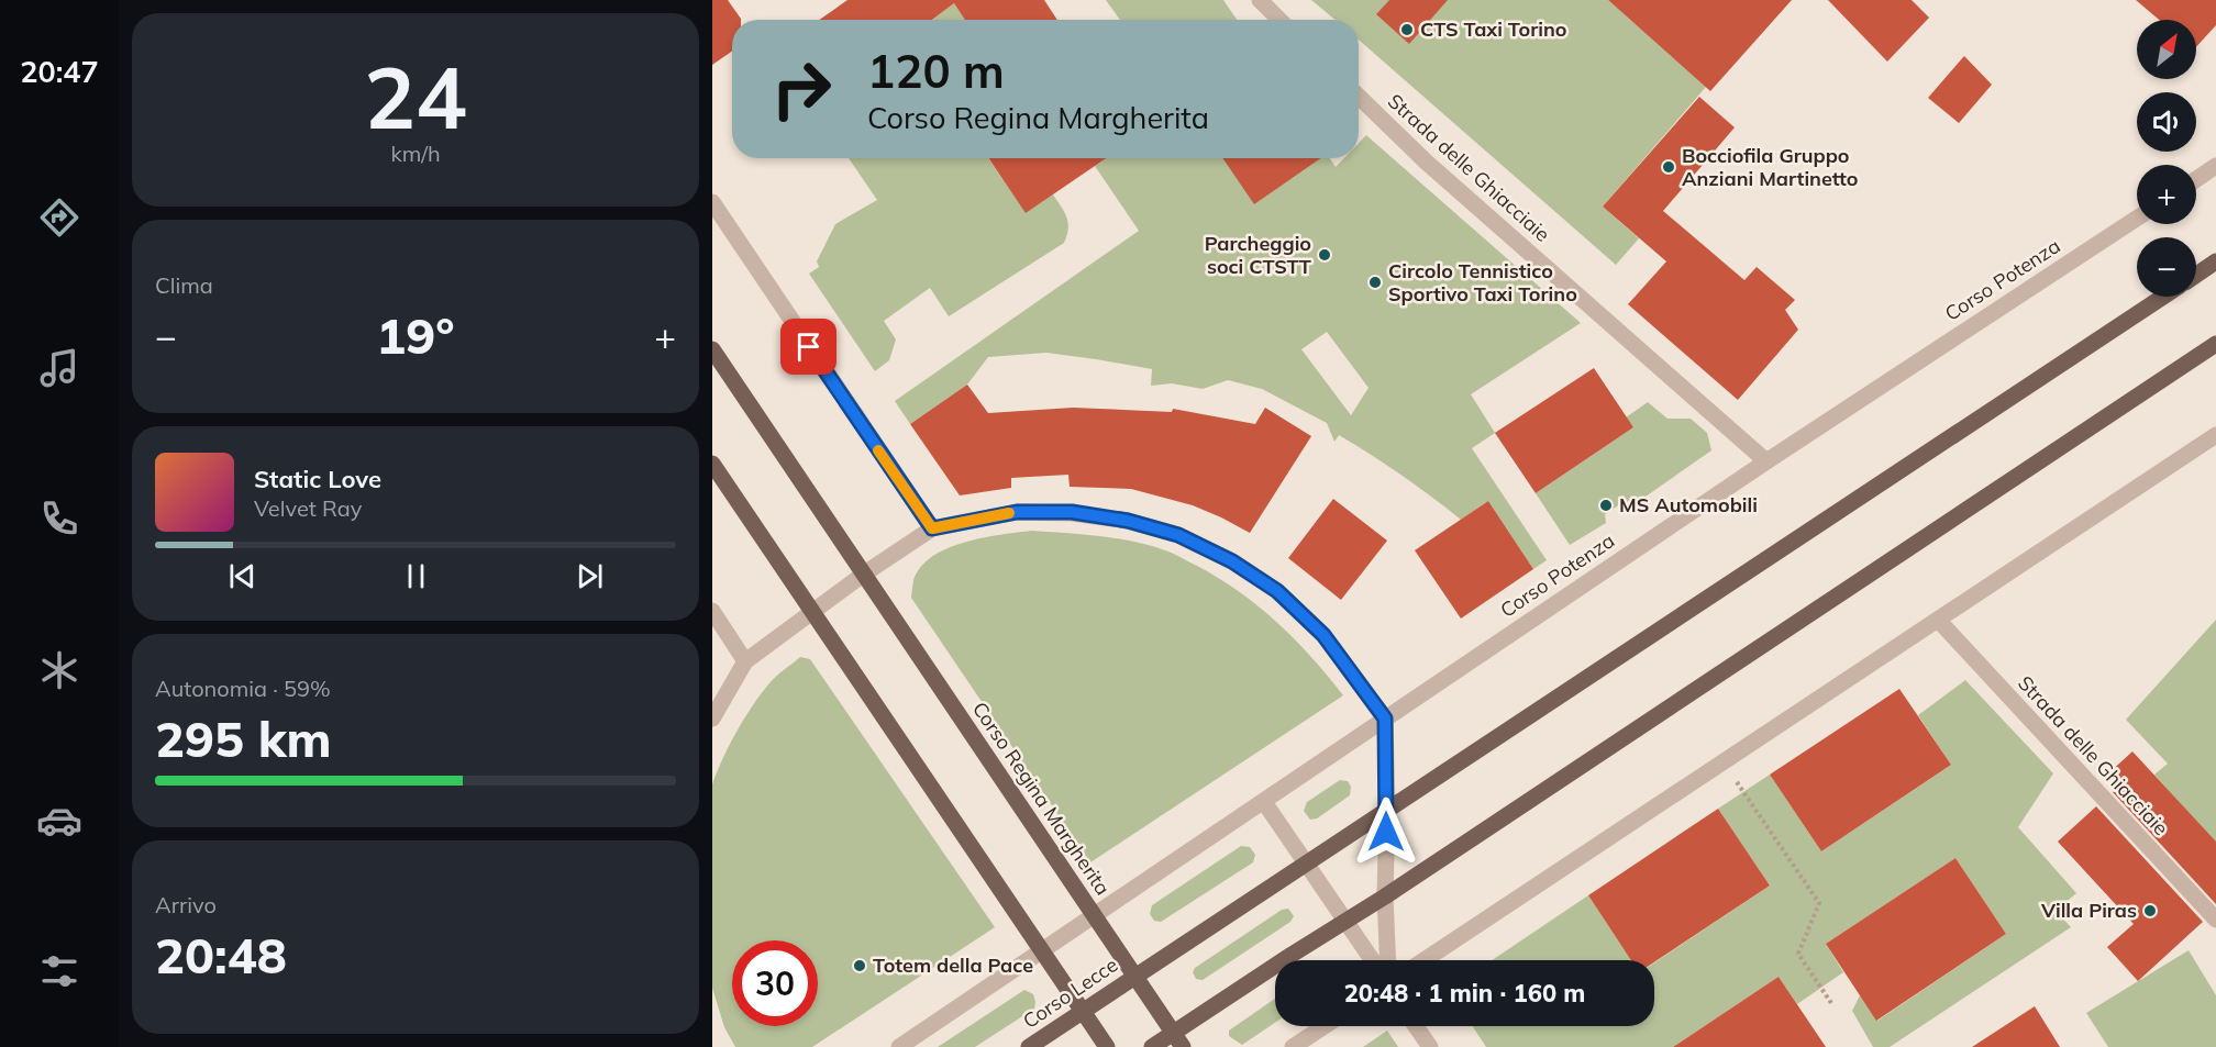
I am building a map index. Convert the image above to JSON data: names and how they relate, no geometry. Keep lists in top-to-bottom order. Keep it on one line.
{"streets":{"main road":["Corso Regina Margherita","Corso Lecce"],"street":["Strada delle Ghiacciaie","Corso Potenza"]},"crossings":[["Strada delle Ghiacciaie","Corso Potenza"],["Corso Potenza","Corso Regina Margherita"],["Corso Regina Margherita","Corso Lecce"]],"places":["CTS Taxi Torino","Bocciofila Gruppo Anziani Martinetto","Parcheggio soci CTSTT","Circolo Tennistico Sportivo Taxi Torino","MS Automobili","Villa Piras","Totem della Pace"],"north":"top right","page":{"tabs":"20:47","tile":[["24","km/h"],"Clima",["Autonomia · 59%","295 km"],["Arrivo","20:48"]],"map_buttons":["+","−"],"turn":["120 m","Corso Regina Margherita"],"heat":["−","19°","+"],"song":["Static Love","Velvet Ray"],"limit":"30","trip":"20:48 · 1 min · 160 m"}}
